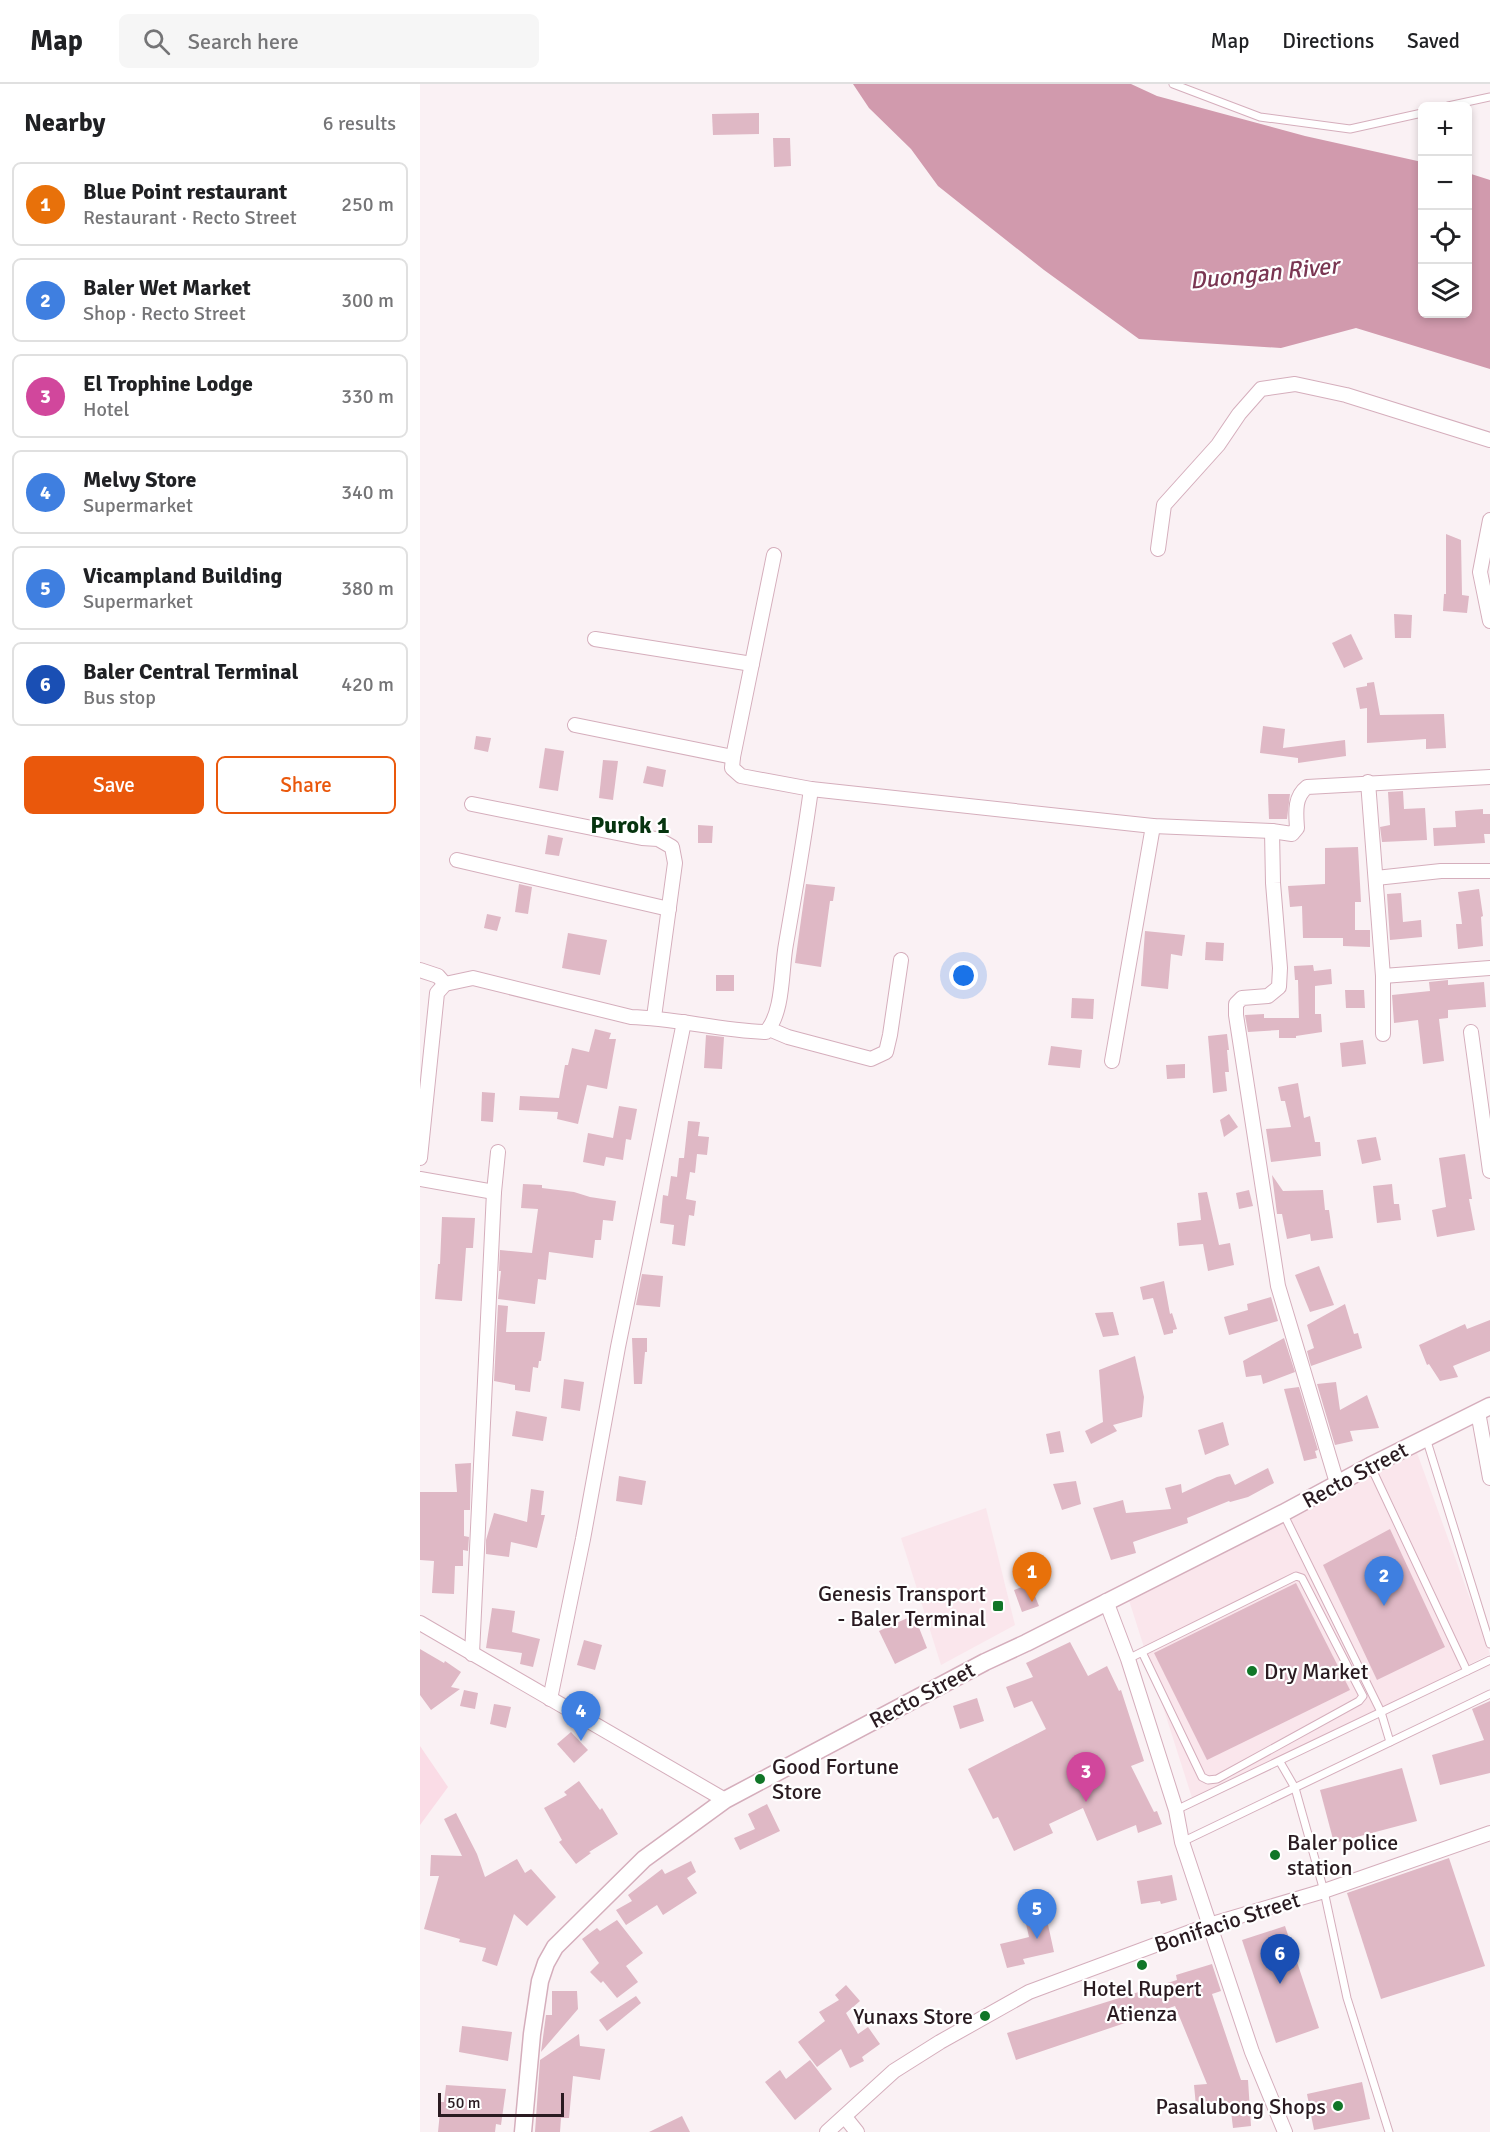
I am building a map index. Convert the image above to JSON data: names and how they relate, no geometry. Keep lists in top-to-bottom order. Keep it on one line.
{"streets":{"street":["Recto Street","Bonifacio Street"]},"districts":["Purok 1"],"water":["Duongan River"],"places":{"transit":["Genesis Transport - Baler Terminal"],"other":["Dry Market","Good Fortune Store","Baler police station","Hotel Rupert Atienza","Yunaxs Store","Pasalubong Shops"]},"scale_bar":"50 m","page":{"header":"Map","search":"Search here","nav":["Map","Directions","Saved"],"heading":["Nearby","6 results"],"map_buttons":["+","−"],"list":[{"mark":"1","name":"Blue Point restaurant","note":"Restaurant · Recto Street","value":"250 m"},{"mark":"2","name":"Baler Wet Market","note":"Shop · Recto Street","value":"300 m"},{"mark":"3","name":"El Trophine Lodge","note":"Hotel","value":"330 m"},{"mark":"4","name":"Melvy Store","note":"Supermarket","value":"340 m"},{"mark":"5","name":"Vicampland Building","note":"Supermarket","value":"380 m"},{"mark":"6","name":"Baler Central Terminal","note":"Bus stop","value":"420 m"}],"buttons":["Save","Share"],"pins":["1","2","4","3","5","6"],"scale":"50 m"}}
